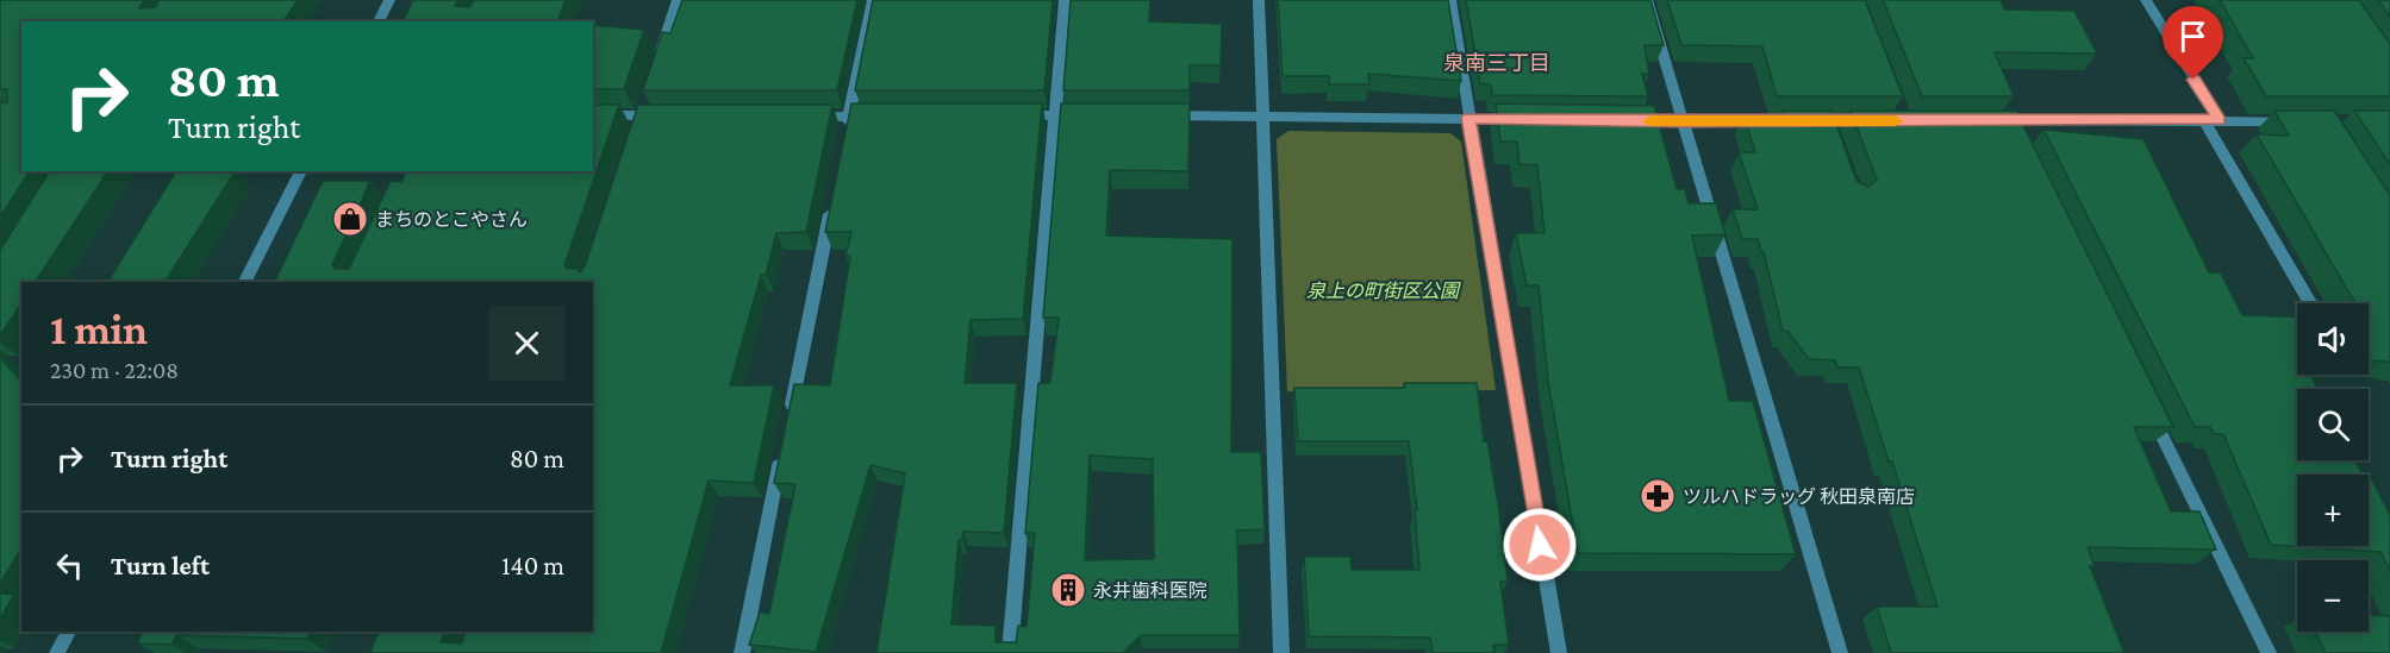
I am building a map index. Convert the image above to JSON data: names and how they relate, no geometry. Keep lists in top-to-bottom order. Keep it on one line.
{"districts":["泉南三丁目"],"parks":["泉上の町街区公園"],"places":{"shop":["まちのとこやさん"],"pharmacy":["ツルハドラッグ 秋田泉南店"],"building":["永井歯科医院"]},"page":{"turn":["80 m","Turn right"],"heading":["1 min","230 m · 22:08"],"map_buttons":["+","−"],"list":[{"name":"Turn right","value":"80 m"},{"name":"Turn left","value":"140 m"}]}}
